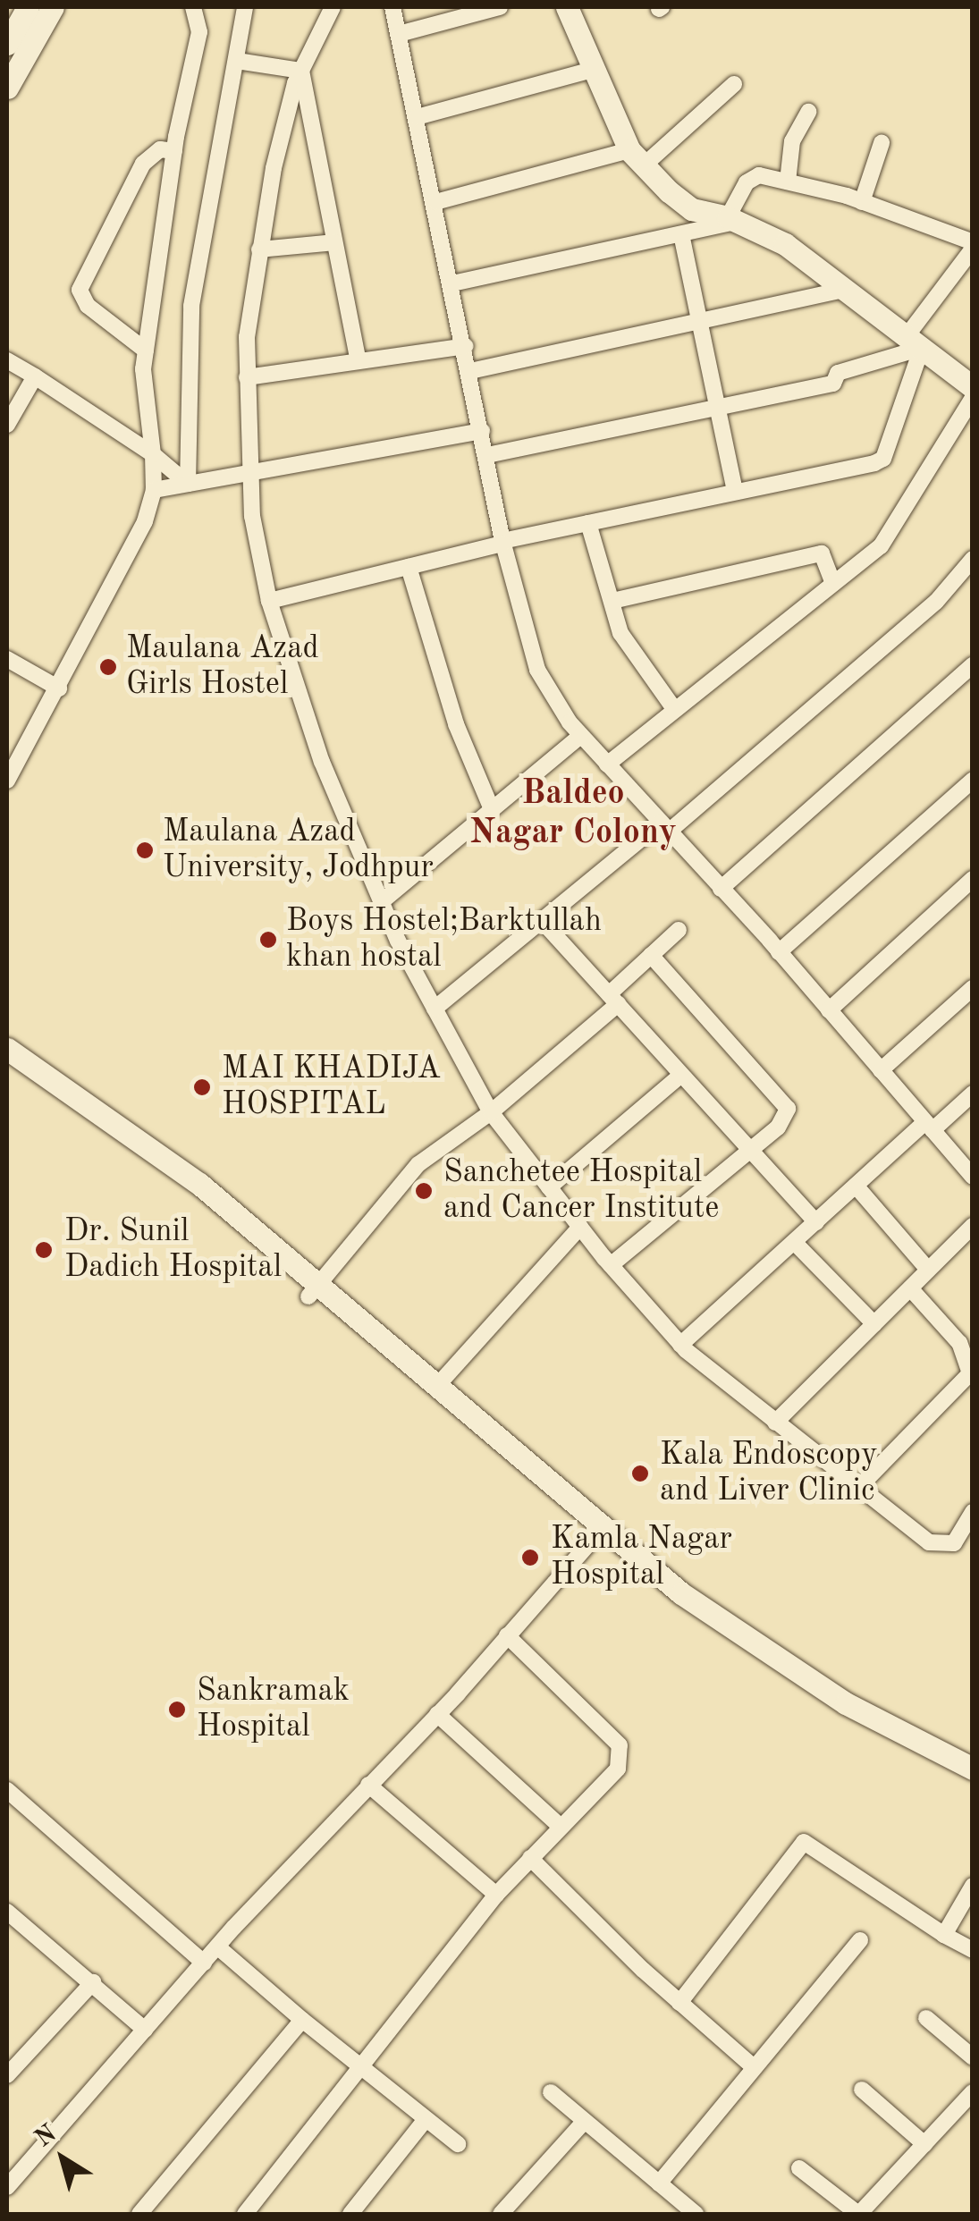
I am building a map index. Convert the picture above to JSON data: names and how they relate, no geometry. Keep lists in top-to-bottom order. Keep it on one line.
{"districts":["Baldeo Nagar Colony"],"places":["Maulana Azad Girls Hostel","Maulana Azad University, Jodhpur","Boys Hostel;Barktullah khan hostal","MAI KHADIJA HOSPITAL","Sanchetee Hospital and Cancer Institute","Dr. Sunil Dadich Hospital","Kala Endoscopy and Liver Clinic","Kamla Nagar Hospital","Sankramak Hospital"],"north":"top left"}
